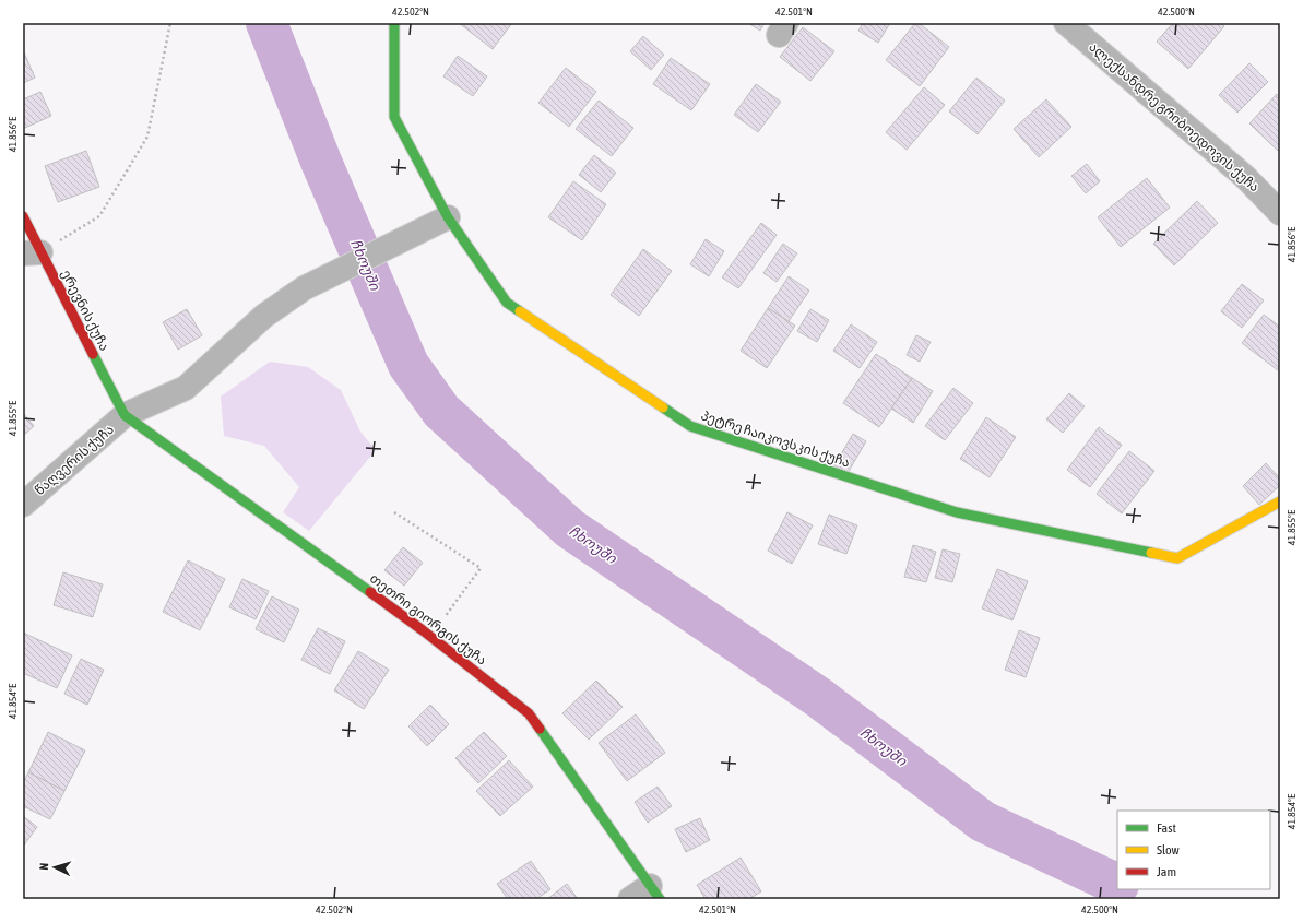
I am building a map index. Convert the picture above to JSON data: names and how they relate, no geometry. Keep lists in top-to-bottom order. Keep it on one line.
{"streets":{"street":["ალექსანდრე გრიბოედოვის ქუჩა","ერევნის ქუჩა","პეტრე ჩაიკოვსკის ქუჩა","წაღვერის ქუჩა","თეთრი გიორგის ქუჩა"]},"crossings":[["ერევნის ქუჩა","წაღვერის ქუჩა"],["ერევნის ქუჩა","თეთრი გიორგის ქუჩა"],["პეტრე ჩაიკოვსკის ქუჩა","წაღვერის ქუჩა"],["წაღვერის ქუჩა","თეთრი გიორგის ქუჩა"]],"water":["ჩხოუში"],"legend":["Fast","Slow","Jam"],"north":"left","coordinates":["42.502°N","42.501°N","42.500°N","41.856°E","41.855°E","41.854°E"]}
